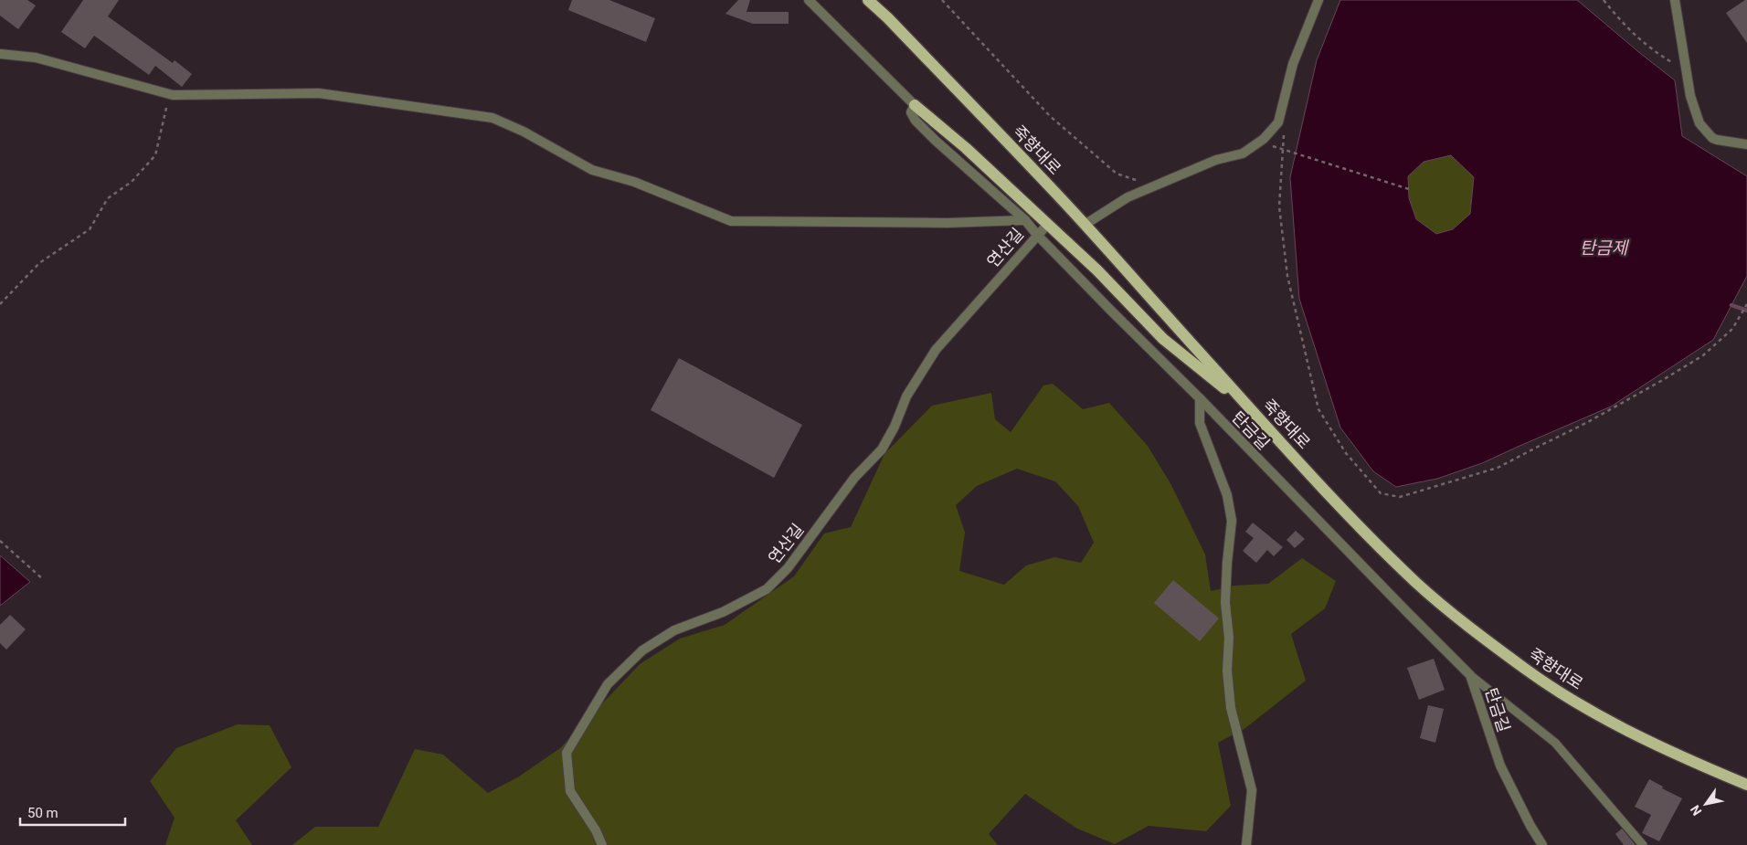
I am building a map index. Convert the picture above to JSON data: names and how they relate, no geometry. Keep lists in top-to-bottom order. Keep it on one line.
{"streets":{"main road":["죽향대로"],"street":["연산길","탄금길"]},"crossings":[["연산길","탄금길"]],"water":["탄금제"],"scale_bar":"50 m","north":"bottom left"}
